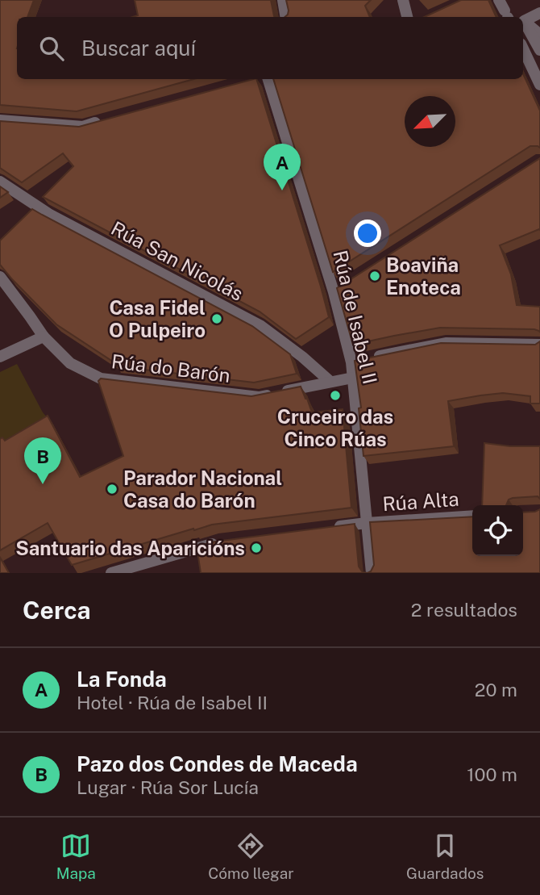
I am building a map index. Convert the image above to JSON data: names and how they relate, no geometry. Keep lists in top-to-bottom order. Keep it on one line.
{"streets":{"street":["Rúa San Nicolás","Rúa de Isabel II","Rúa do Barón","Rúa Alta"]},"crossings":[["Rúa San Nicolás","Rúa do Barón"],["Rúa de Isabel II","Rúa do Barón"],["Rúa de Isabel II","Rúa Alta"]],"places":["Boaviña Enoteca","Casa Fidel O Pulpeiro","Cruceiro das Cinco Rúas","Parador Nacional Casa do Barón","Santuario das Aparicións"],"north":"bottom left","page":{"search":"Buscar aquí","pins":["A","B"],"heading":["Cerca","2 resultados"],"list":[{"mark":"A","name":"La Fonda","note":"Hotel · Rúa de Isabel II","value":"20 m"},{"mark":"B","name":"Pazo dos Condes de Maceda","note":"Lugar · Rúa Sor Lucía","value":"100 m"}],"nav":["Mapa","Cómo llegar","Guardados"]}}
